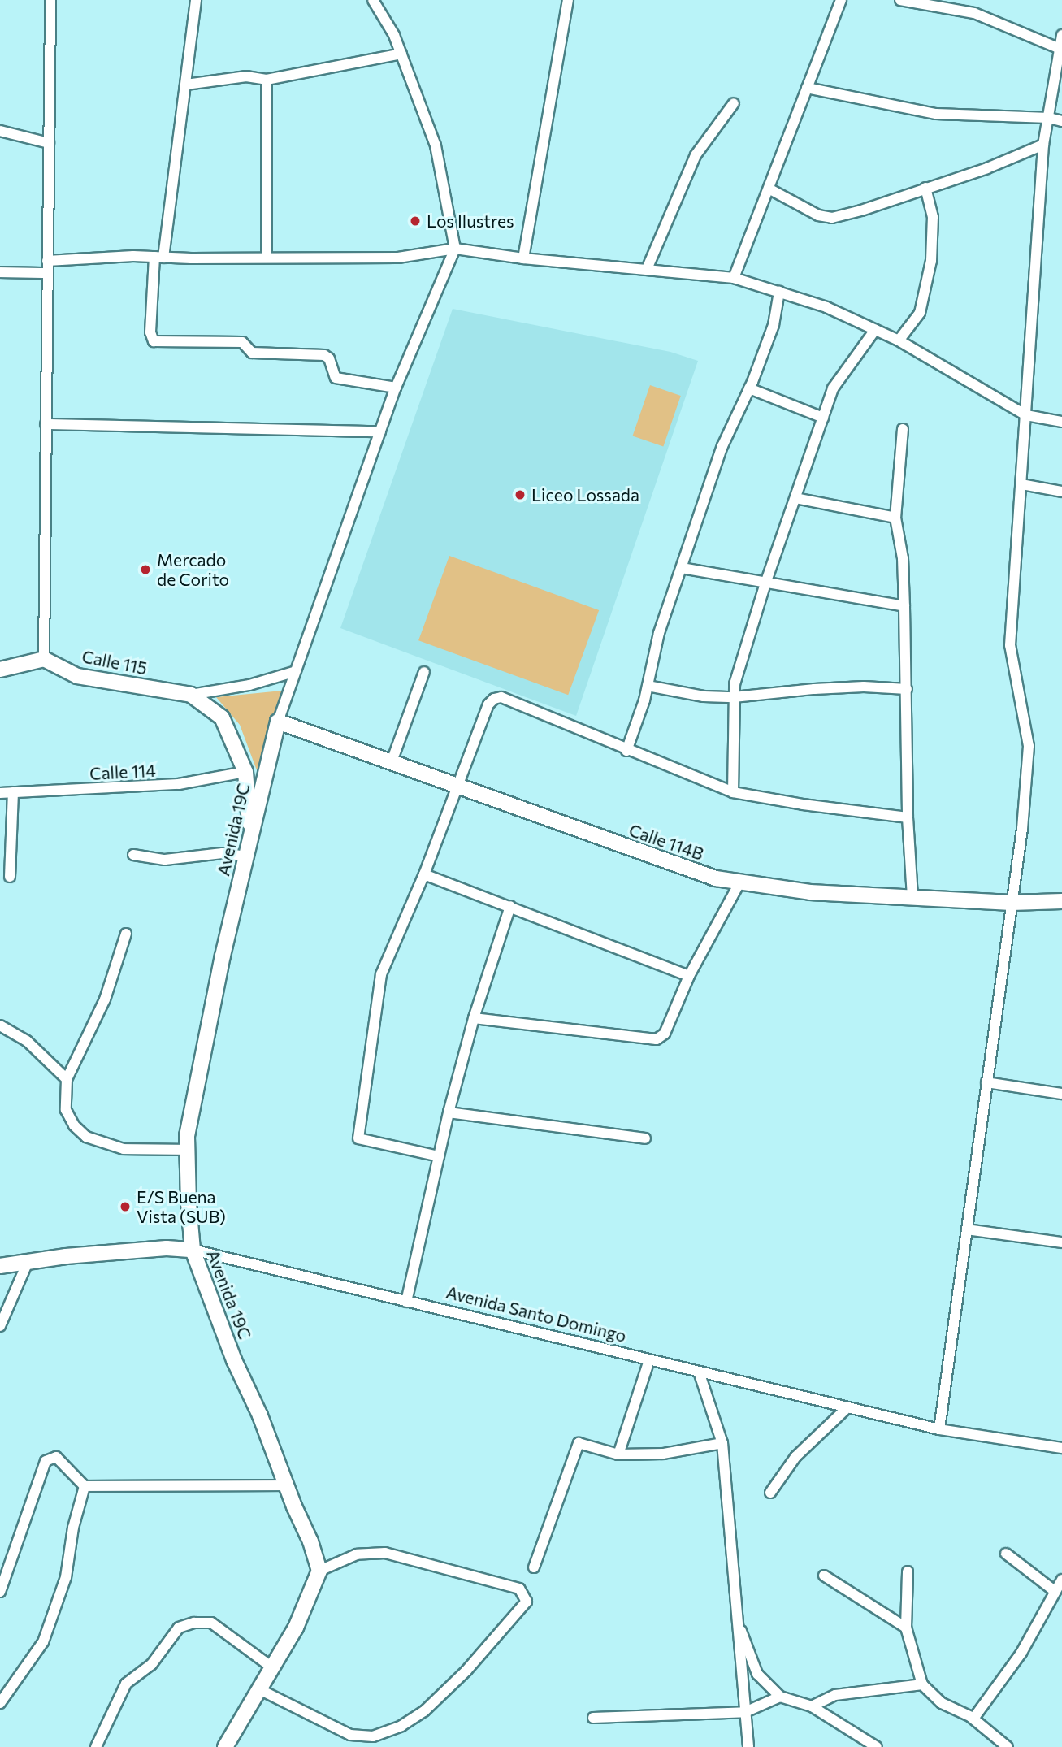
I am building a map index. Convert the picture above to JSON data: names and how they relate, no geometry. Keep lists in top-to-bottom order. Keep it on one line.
{"streets":{"street":["Calle 115","Calle 114","Avenida 19C","Calle 114B","Avenida Santo Domingo"]},"crossings":[["Avenida 19C","Calle 114B"],["Avenida 19C","Avenida Santo Domingo"]],"places":["Los Ilustres","Liceo Lossada","Mercado de Corito","E/S Buena Vista (SUB)"]}
